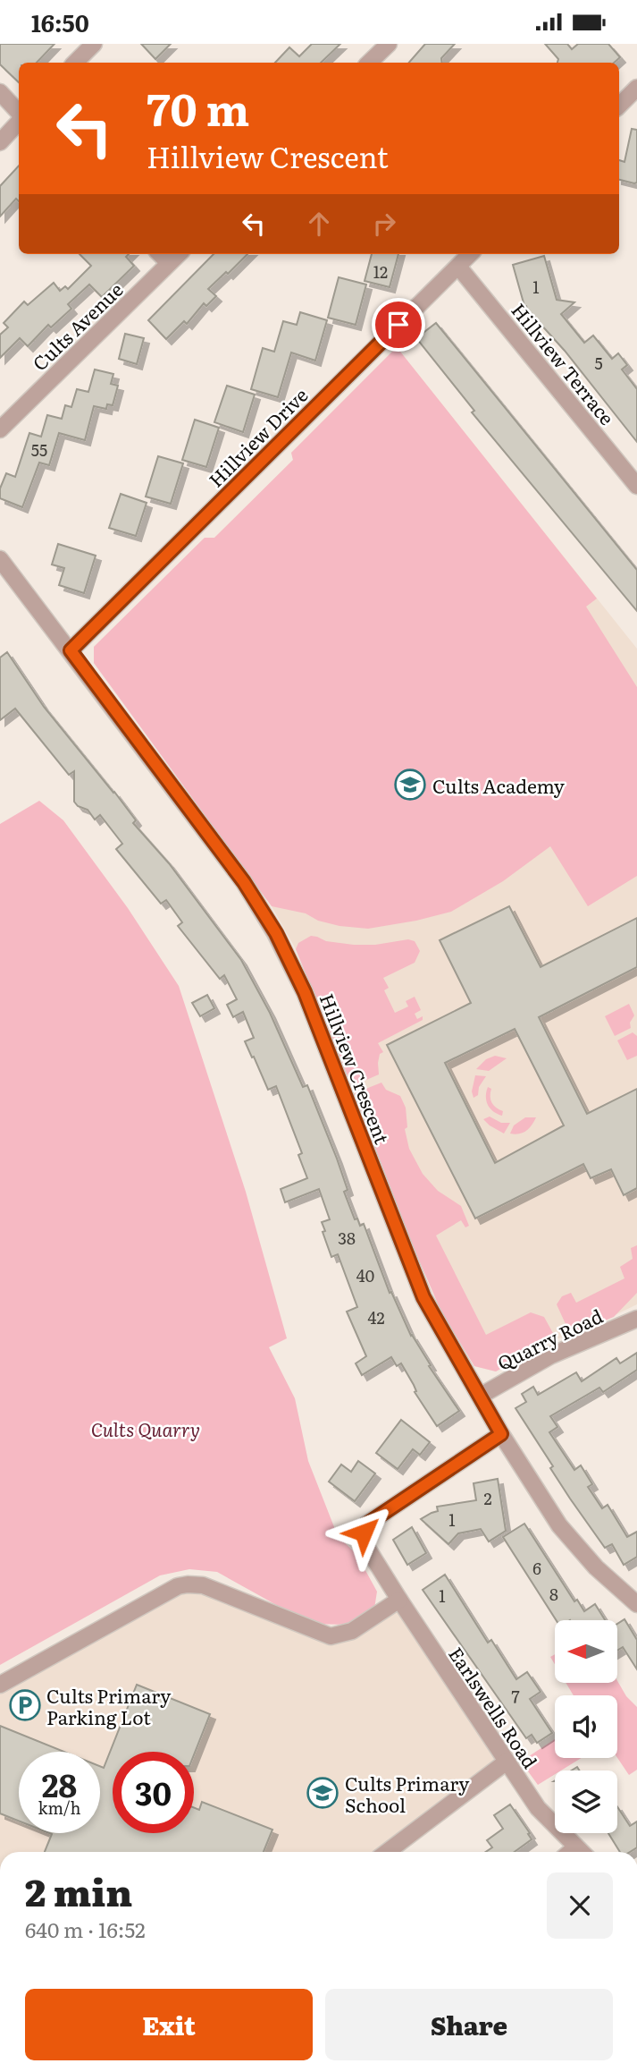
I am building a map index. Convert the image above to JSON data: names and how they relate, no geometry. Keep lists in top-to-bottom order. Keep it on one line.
{"streets":{"street":["Cults Avenue","Hillview Terrace","Hillview Drive","Hillview Crescent","Quarry Road","Earlswells Road"]},"crossings":[["Hillview Terrace","Hillview Drive"],["Hillview Drive","Hillview Crescent"],["Hillview Crescent","Quarry Road"],["Hillview Crescent","Earlswells Road"]],"parks":["Cults Quarry"],"places":{"school or university":["Cults Academy","Cults Primary School"],"parking":["Cults Primary Parking Lot"]},"house_numbers":["12","1","5","55","38","40","42","2","1","6","8","1","7"],"north":"left","page":{"status":"16:50","turn":["70 m","Hillview Crescent"],"speed":"28 km/h","limit":"30","heading":["2 min","640 m · 16:52"],"buttons":["Exit","Share"]}}
